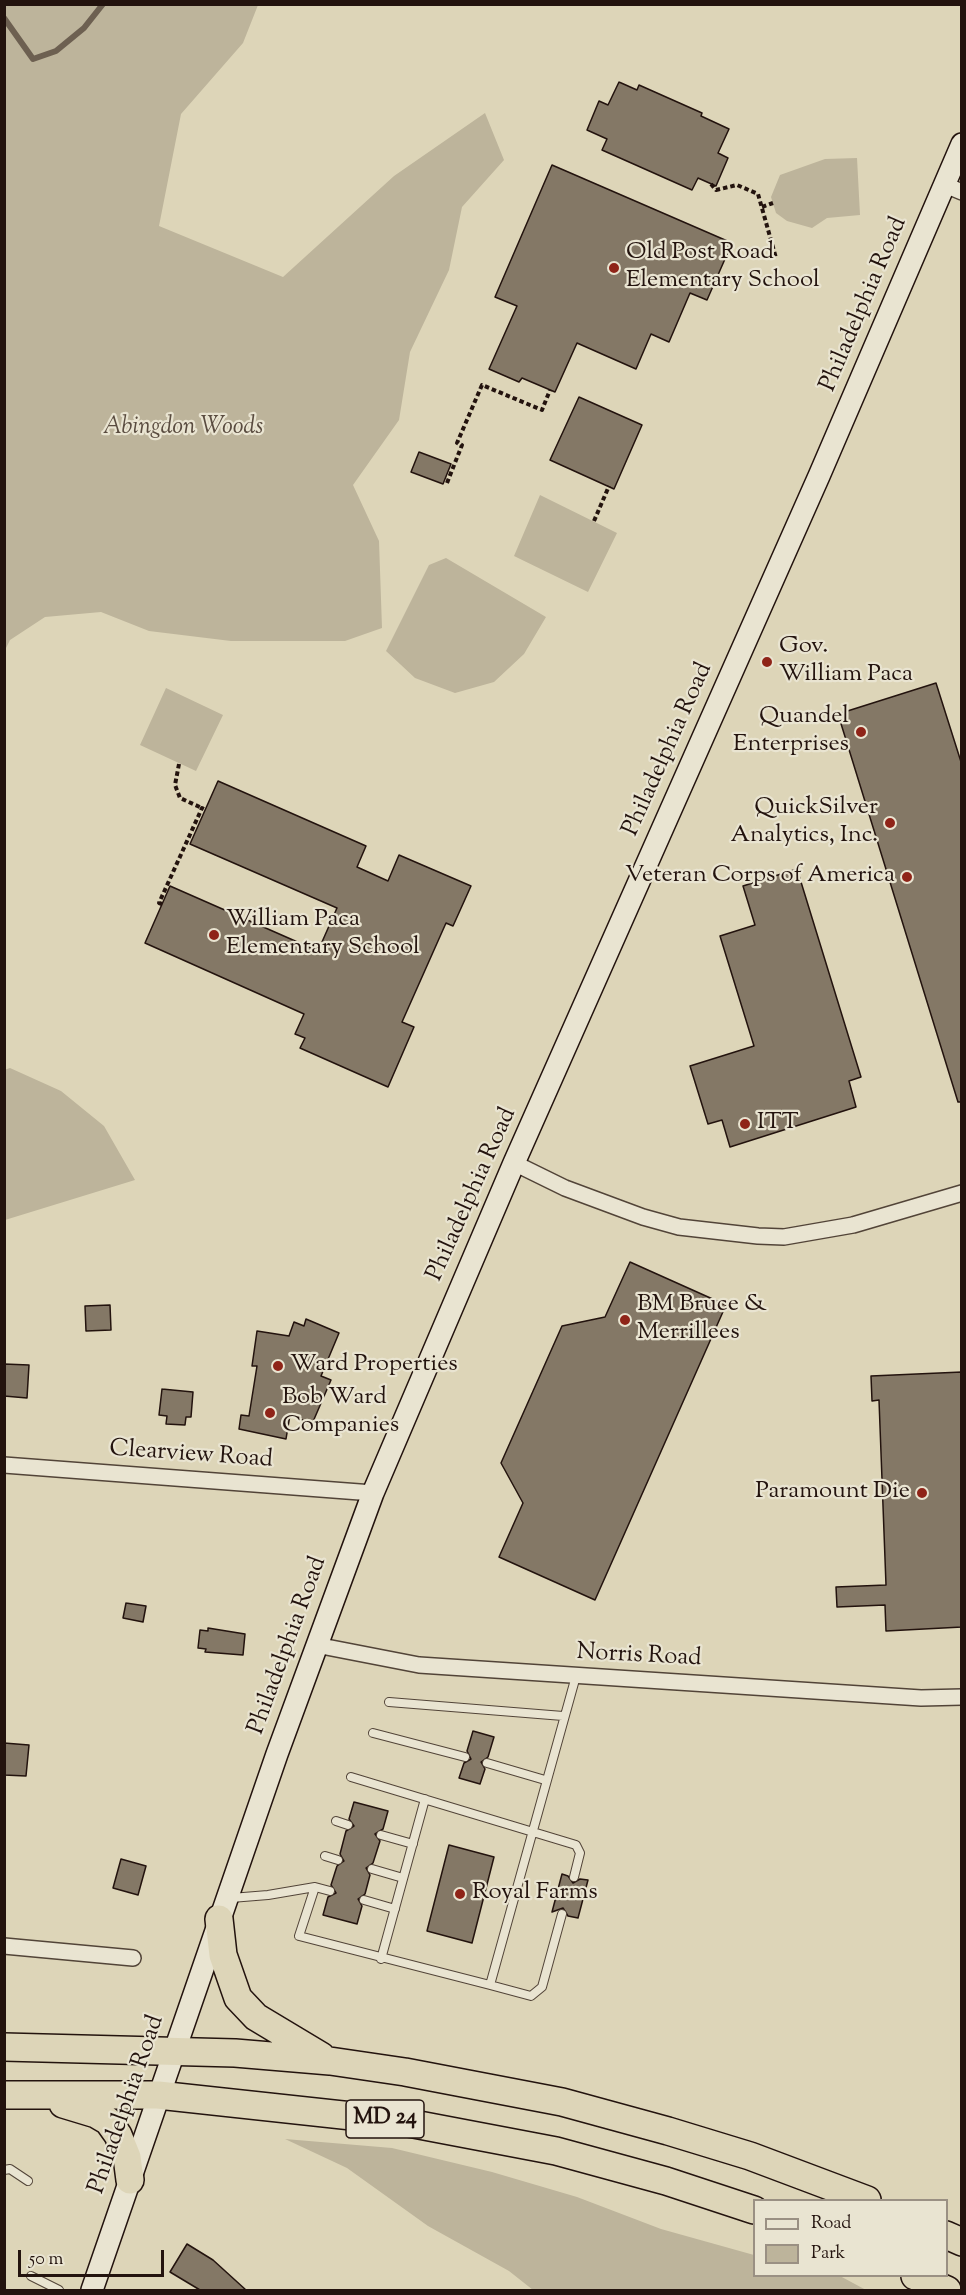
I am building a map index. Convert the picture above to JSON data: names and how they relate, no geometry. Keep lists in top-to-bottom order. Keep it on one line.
{"streets":{"highway":["MD 24"],"main road":["Philadelphia Road"],"street":["Clearview Road","Norris Road"]},"crossings":[["Philadelphia Road","Clearview Road"],["Philadelphia Road","Norris Road"],["Philadelphia Road","MD 24"]],"parks":["Abingdon Woods"],"places":["Old Post Road Elementary School","Gov. William Paca","Quandel Enterprises","QuickSilver Analytics, Inc.","Veteran Corps of America","William Paca Elementary School","ITT","BM Bruce & Merrillees","Ward Properties","Bob Ward Companies","Paramount Die","Royal Farms"],"legend":["Road","Park"],"scale_bar":"50 m"}
